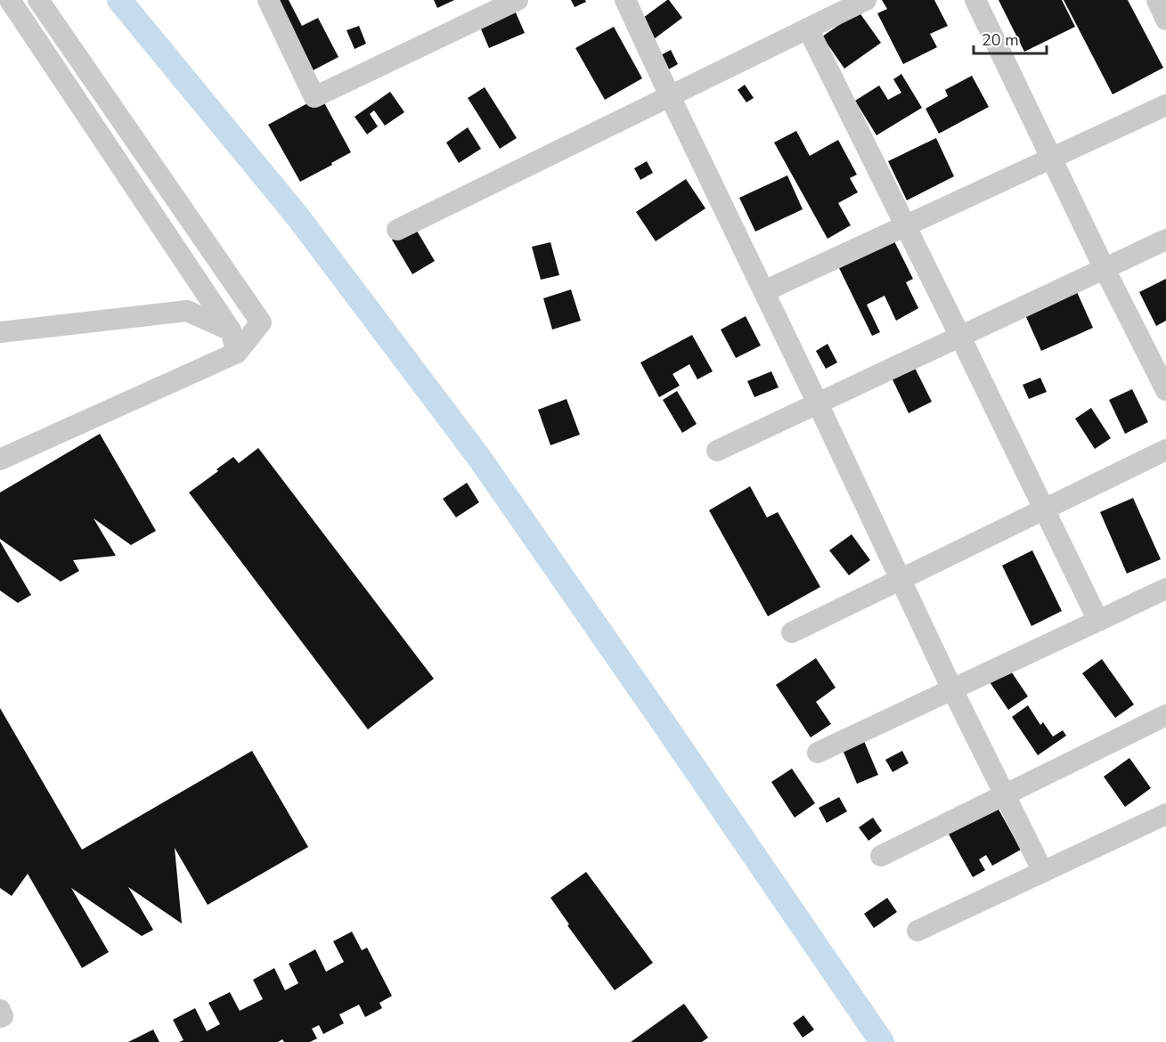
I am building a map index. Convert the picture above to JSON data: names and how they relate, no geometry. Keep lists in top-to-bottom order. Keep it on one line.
{"scale_bar":"20 m"}
